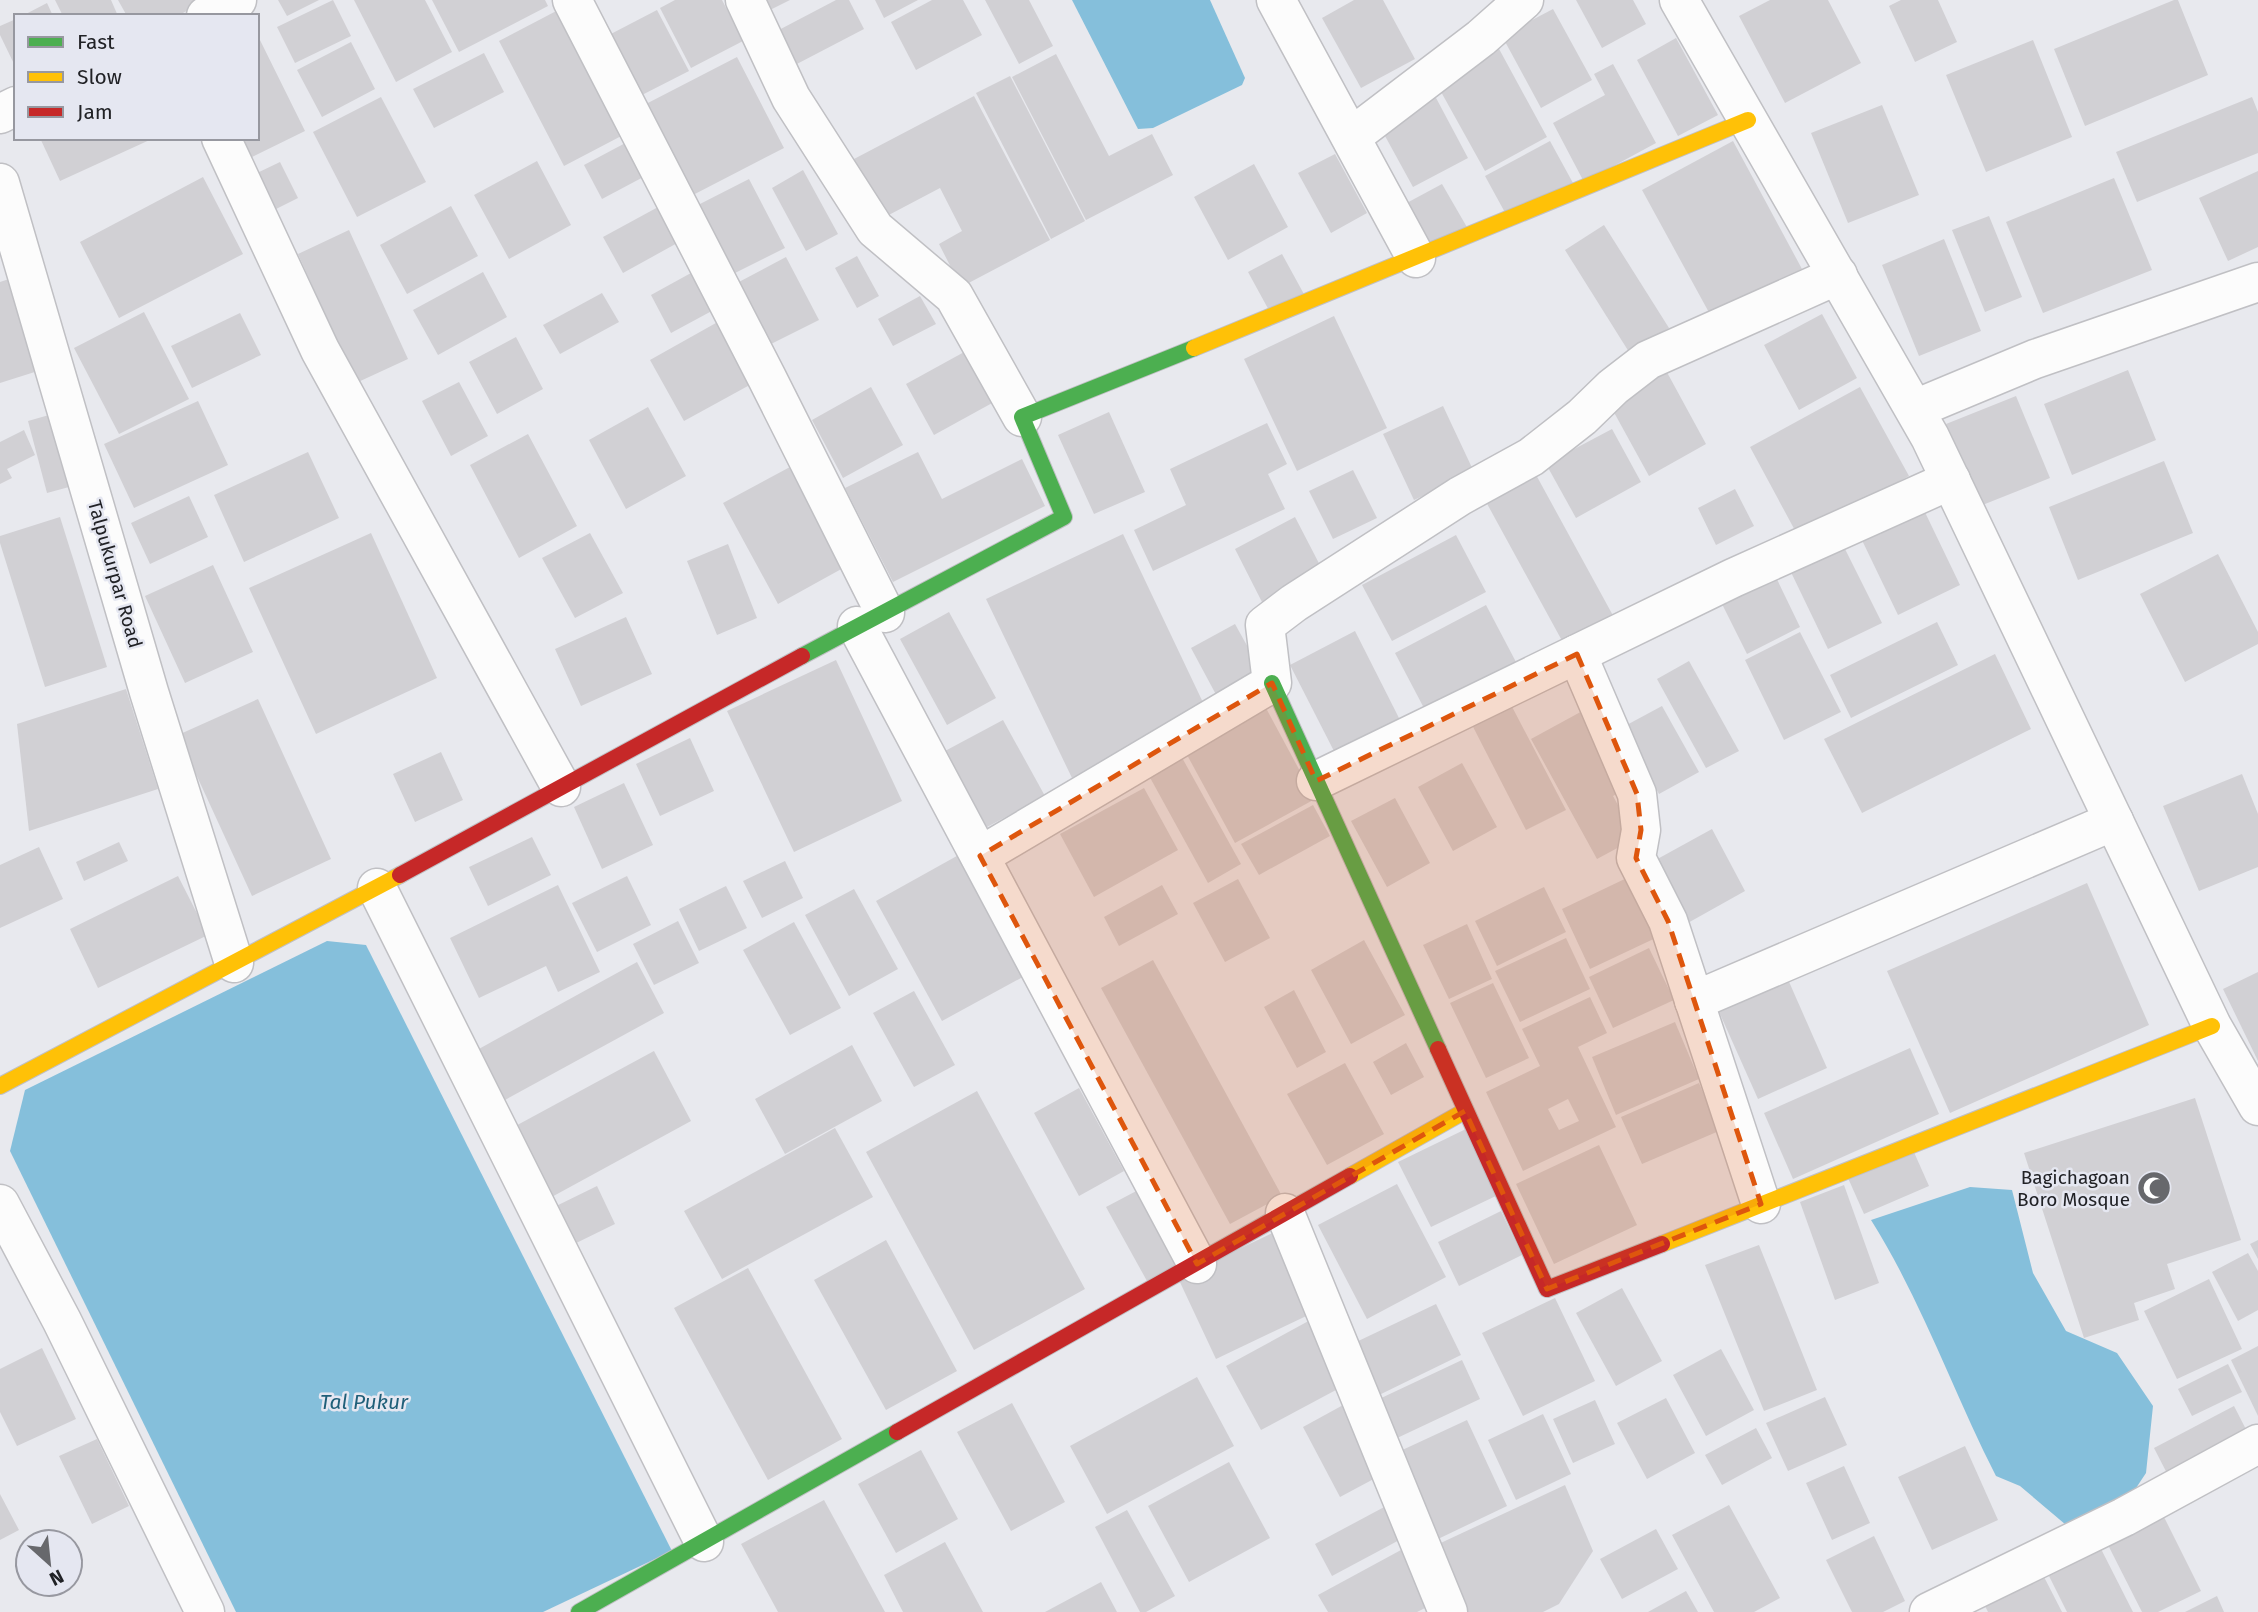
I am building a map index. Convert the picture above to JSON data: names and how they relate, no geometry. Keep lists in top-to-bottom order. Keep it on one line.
{"streets":{"street":["Talpukurpar Road"]},"water":["Tal Pukur"],"places":{"mosque":["Bagichagoan Boro Mosque"]},"legend":["Fast","Slow","Jam"],"north":"bottom right"}
